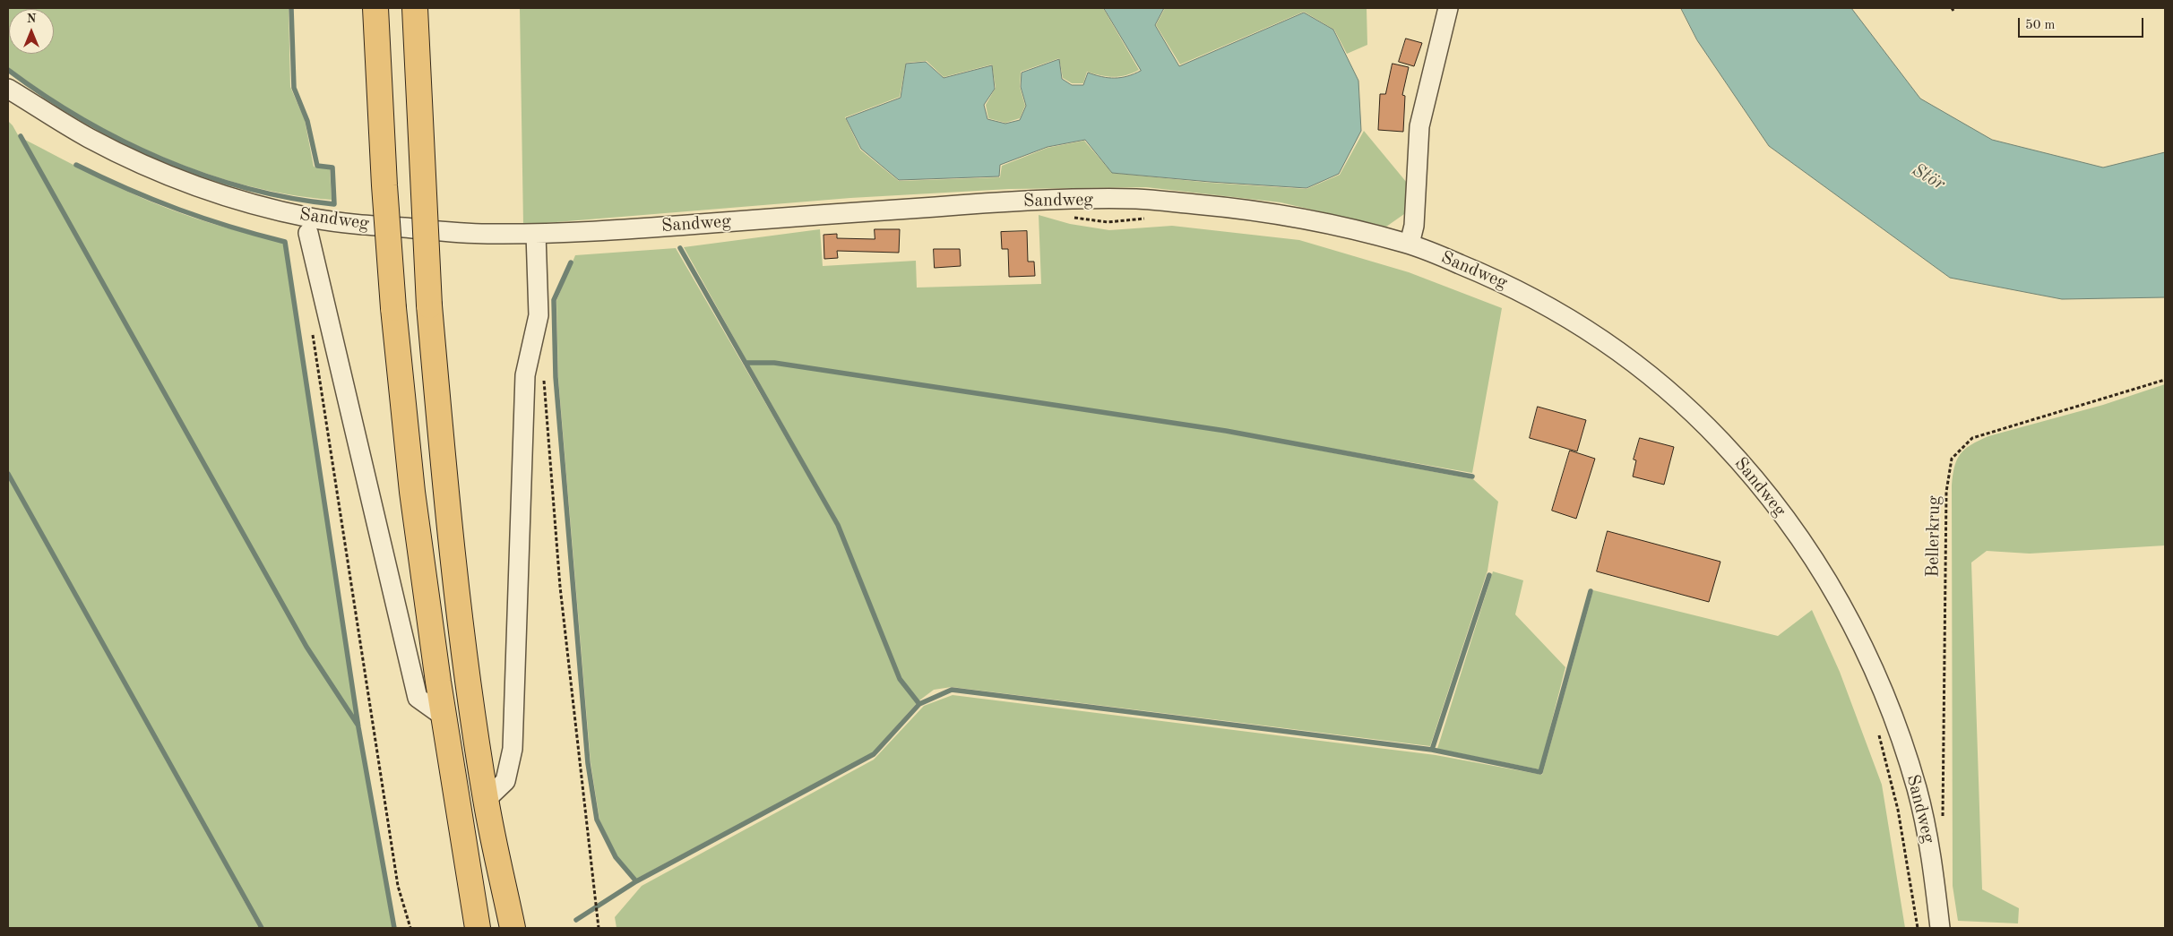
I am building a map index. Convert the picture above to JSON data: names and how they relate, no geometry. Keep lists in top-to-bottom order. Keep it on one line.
{"streets":{"street":["Sandweg"],"path":["Bellerkrug"]},"crossings":[["Sandweg","Bellerkrug"]],"water":["Stör"],"scale_bar":"50 m","north":"top"}
